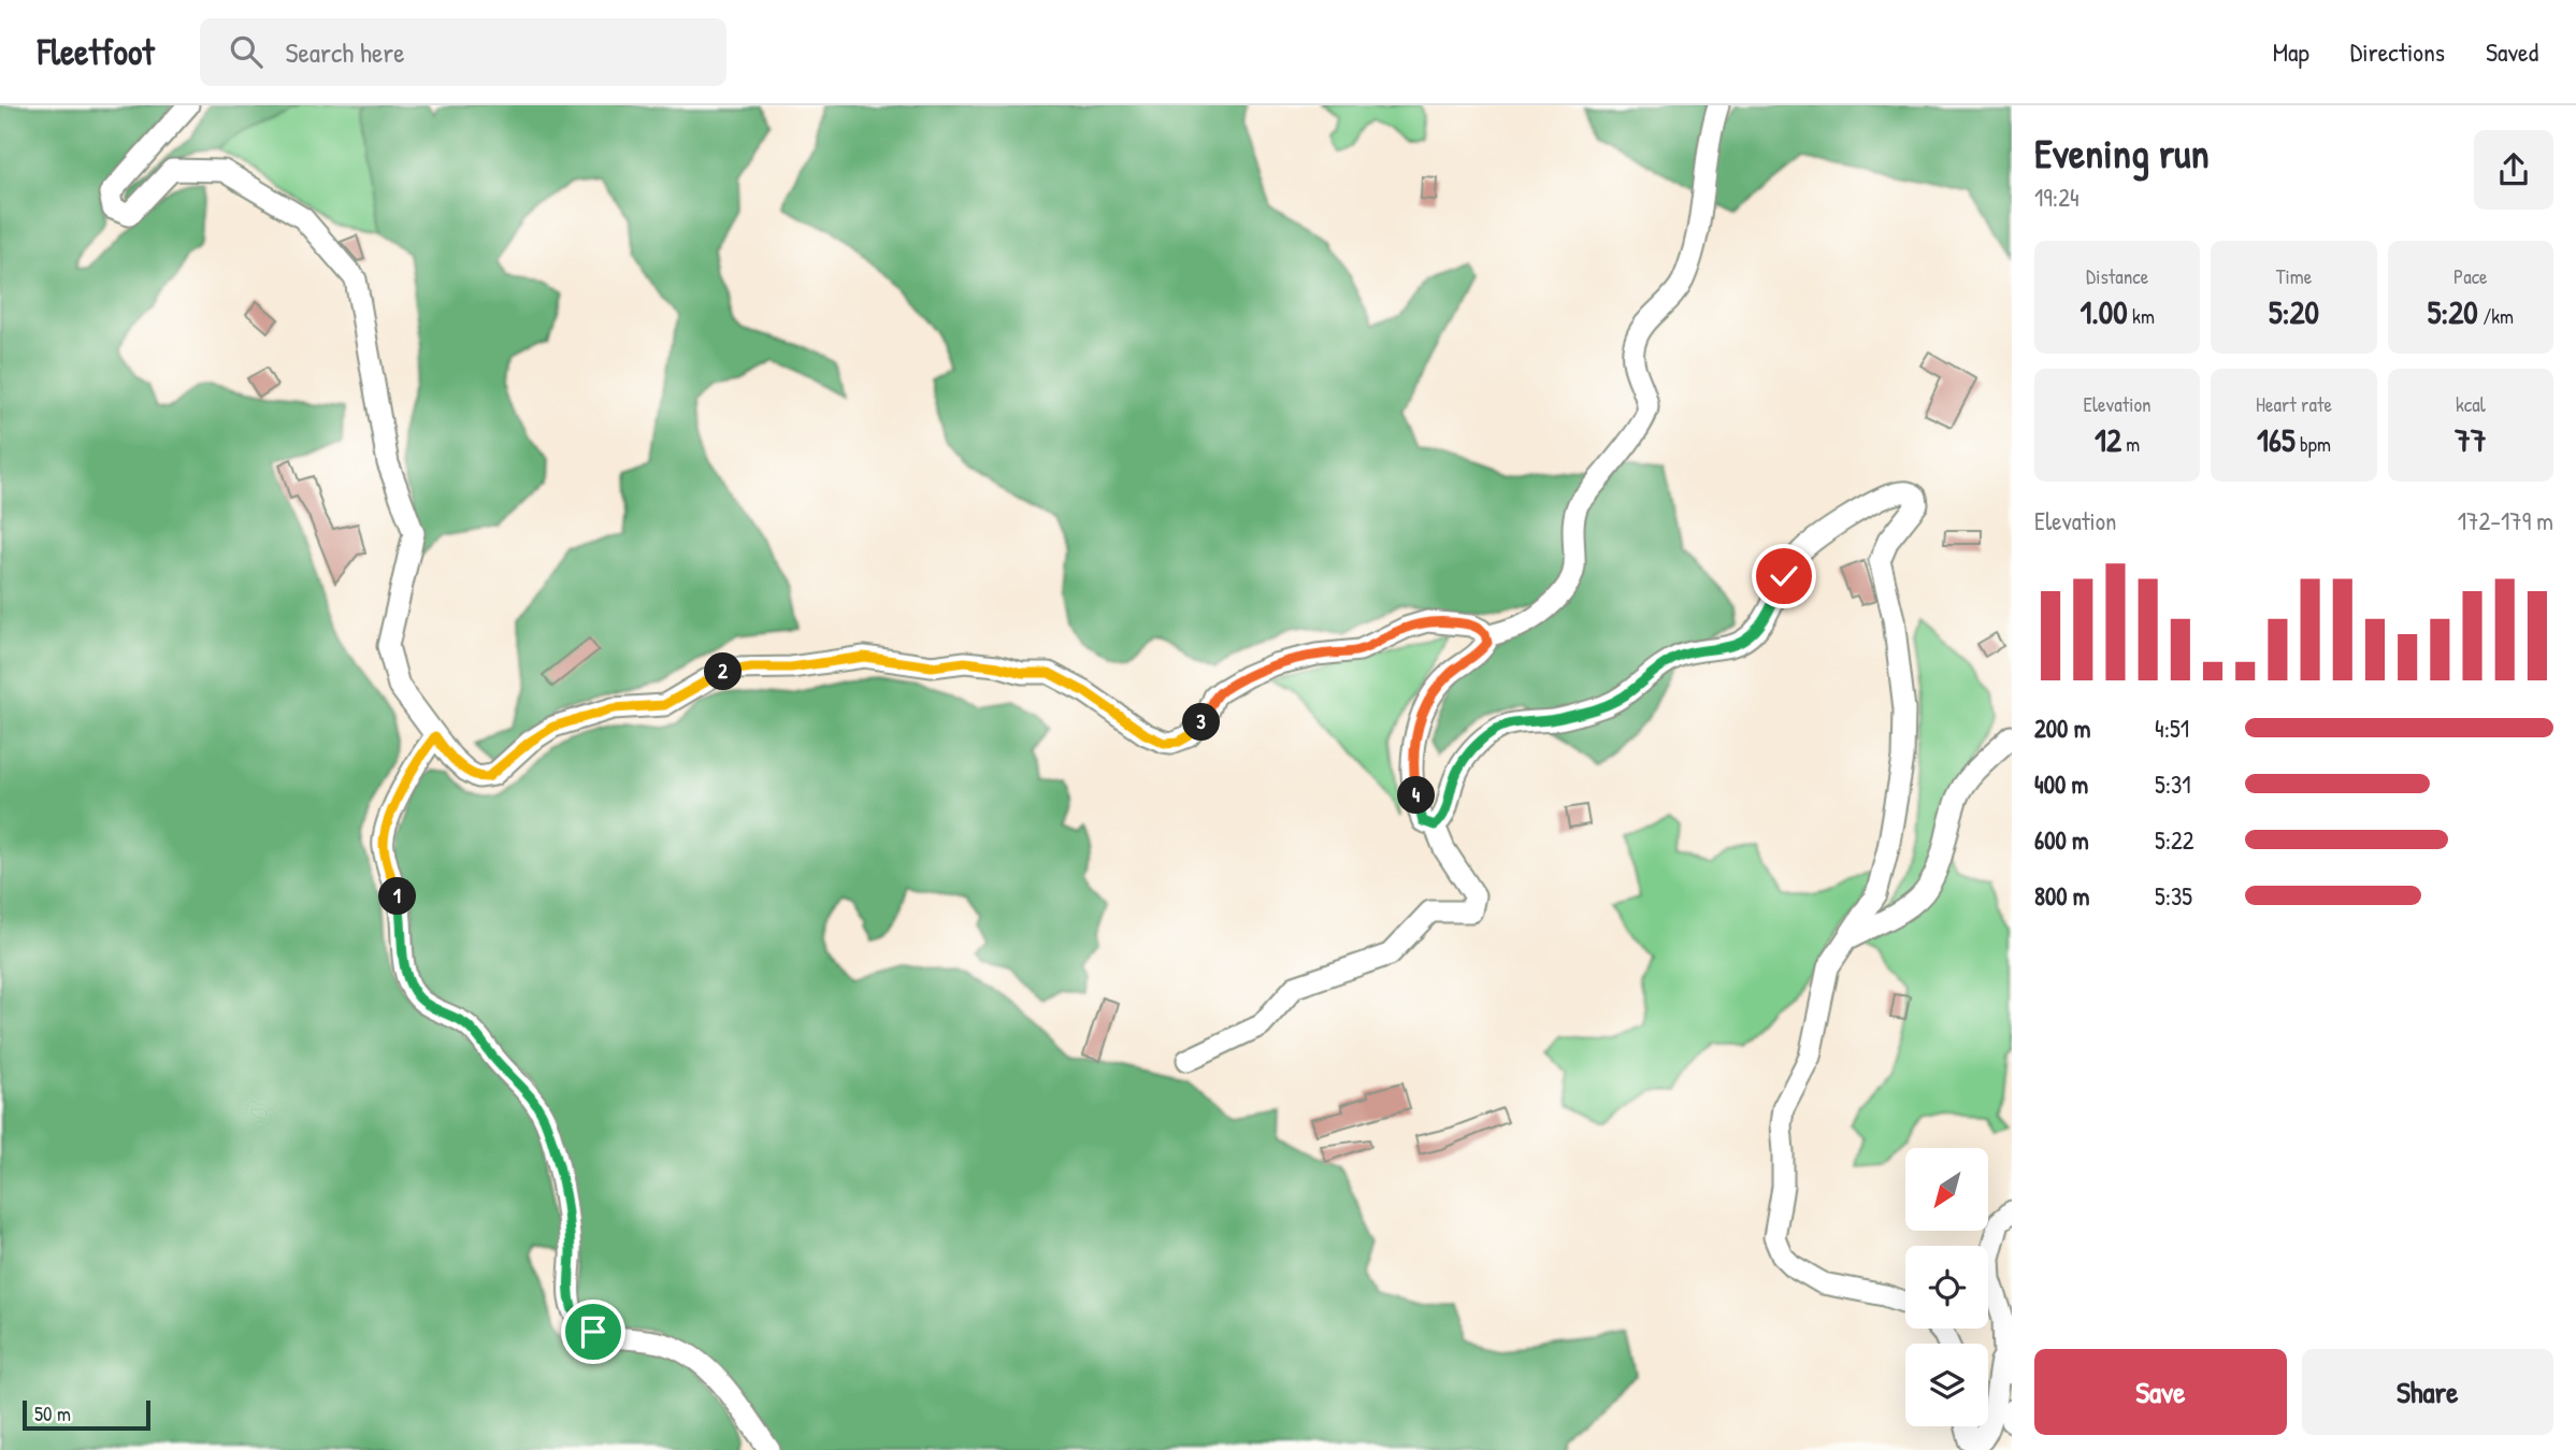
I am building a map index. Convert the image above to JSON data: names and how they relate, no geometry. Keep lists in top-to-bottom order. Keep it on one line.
{"scale_bar":"50 m","north":"bottom left","page":{"header":"Fleetfoot","search":"Search here","nav":["Map","Directions","Saved"],"heading":["Evening run","19:24"],"stats":[["Distance","1.00 km"],["Time","5:20"],["Pace","5:20 /km"],["Elevation","12 m"],["Heart rate","165 bpm"],["kcal","77"]],"chart":["Elevation","172–179 m"],"pins":["2","3","4","1"],"list":[{"name":"200 m","note":"4:51"},{"name":"400 m","note":"5:31"},{"name":"600 m","note":"5:22"},{"name":"800 m","note":"5:35"}],"buttons":["Save","Share"],"scale":"50 m"}}
